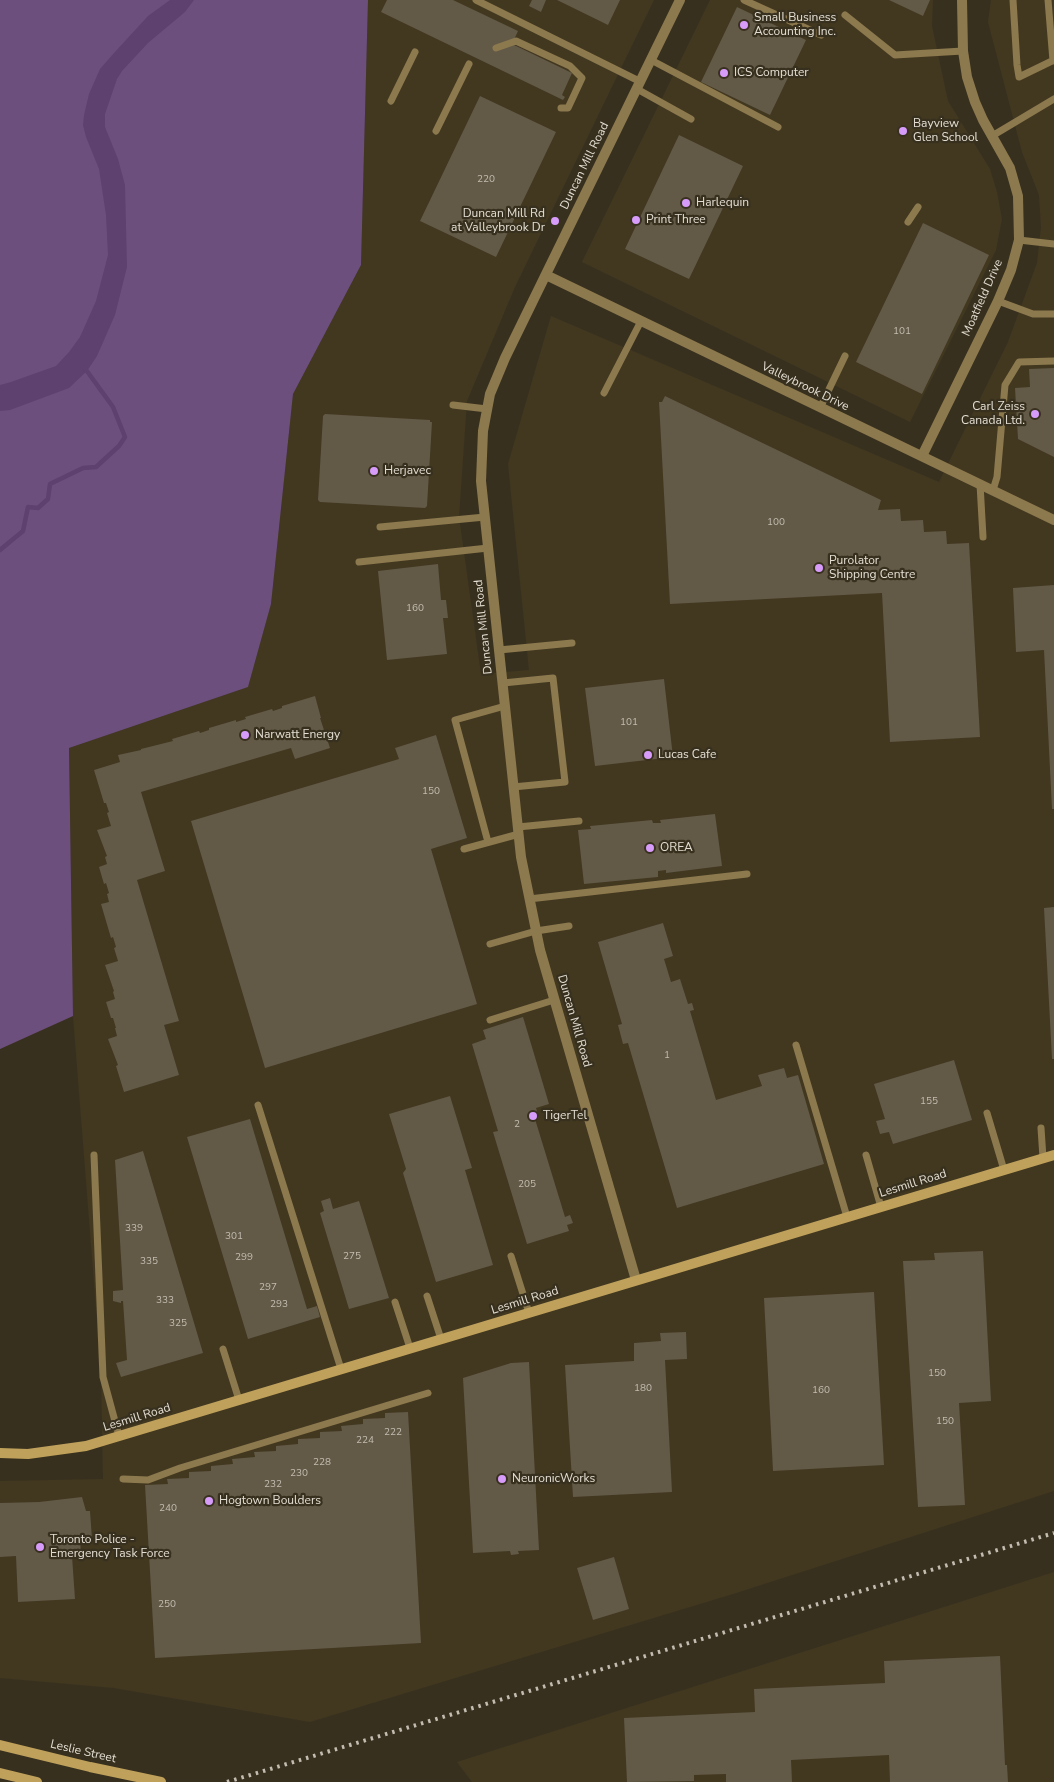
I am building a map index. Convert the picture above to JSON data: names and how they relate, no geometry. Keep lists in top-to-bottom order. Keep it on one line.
{"streets":{"street":["Duncan Mill Road","Moatfield Drive","Valleybrook Drive","Lesmill Road","Leslie Street"]},"crossings":[["Duncan Mill Road","Valleybrook Drive"],["Duncan Mill Road","Lesmill Road"],["Moatfield Drive","Valleybrook Drive"]],"places":["Small Business Accounting Inc.","ICS Computer","Bayview Glen School","Harlequin","Print Three","Duncan Mill Rd at Valleybrook Dr","Carl Zeiss Canada Ltd.","Herjavec","Purolator Shipping Centre","Narwatt Energy","Lucas Cafe","OREA","TigerTel","NeuronicWorks","Hogtown Boulders","Toronto Police - Emergency Task Force"],"house_numbers":["220","101","100","160","101","150","1","155","2","205","339","301","275","299","335","297","333","293","325","150","180","160","150","222","224","228","230","232","240","250"]}
